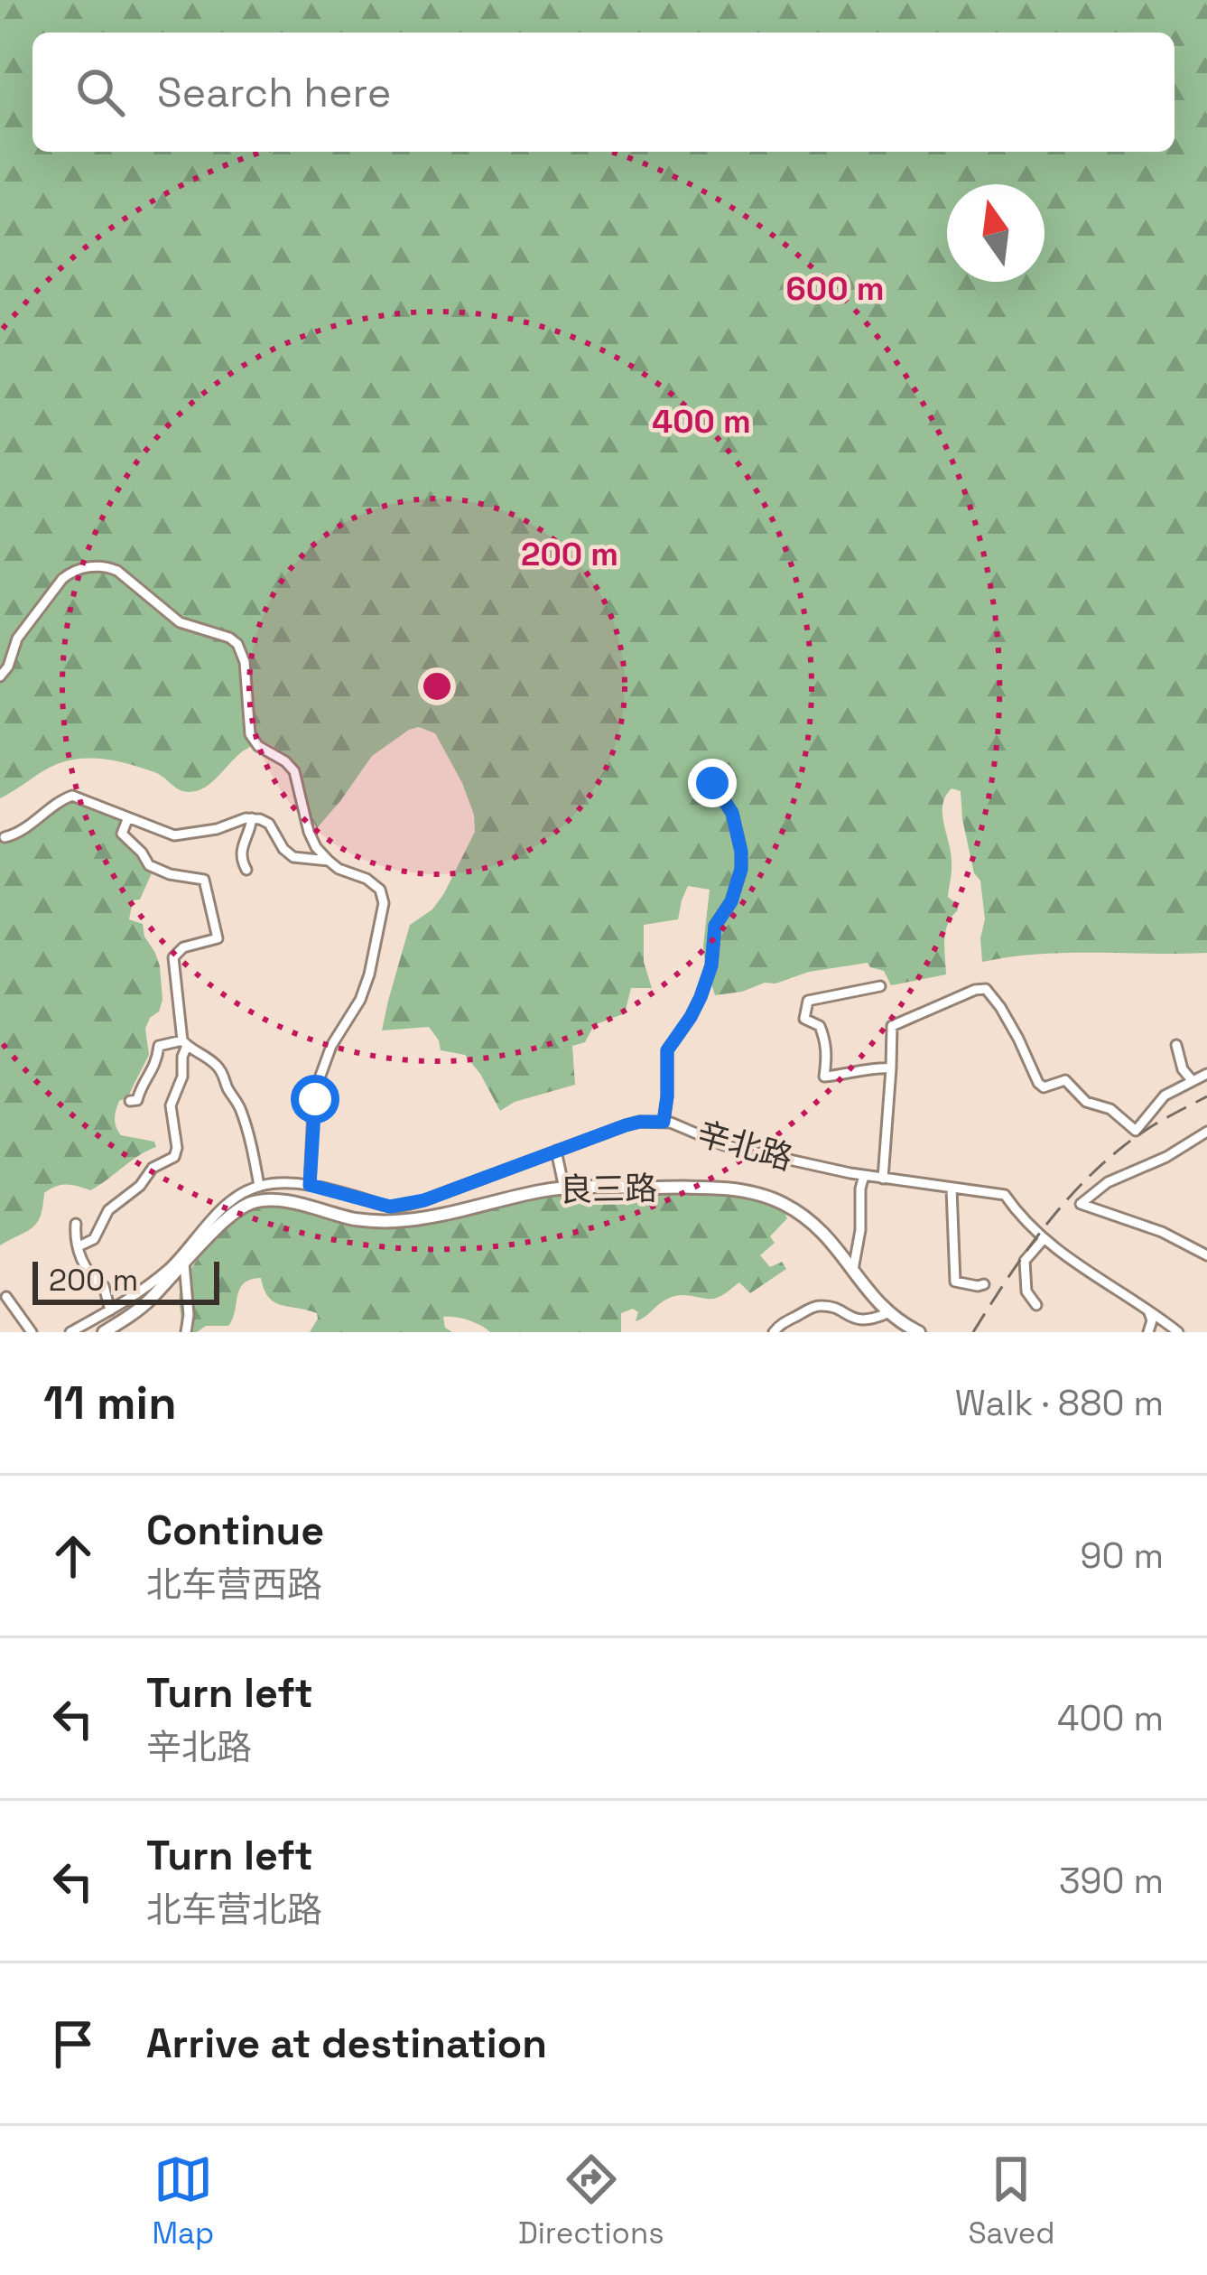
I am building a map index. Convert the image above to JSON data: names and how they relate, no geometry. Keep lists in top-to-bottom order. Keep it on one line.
{"streets":{"main road":["良三路"],"street":["辛北路"]},"scale_bar":"200 m","north":"top","page":{"search":"Search here","scale":"200 m","heading":["11 min","Walk · 880 m"],"list":[["Continue","北车营西路","90 m"],["Turn left","辛北路","400 m"],["Turn left","北车营北路","390 m"],"Arrive at destination"],"nav":["Map","Directions","Saved"]},"rings":["600 m","400 m","200 m"]}
